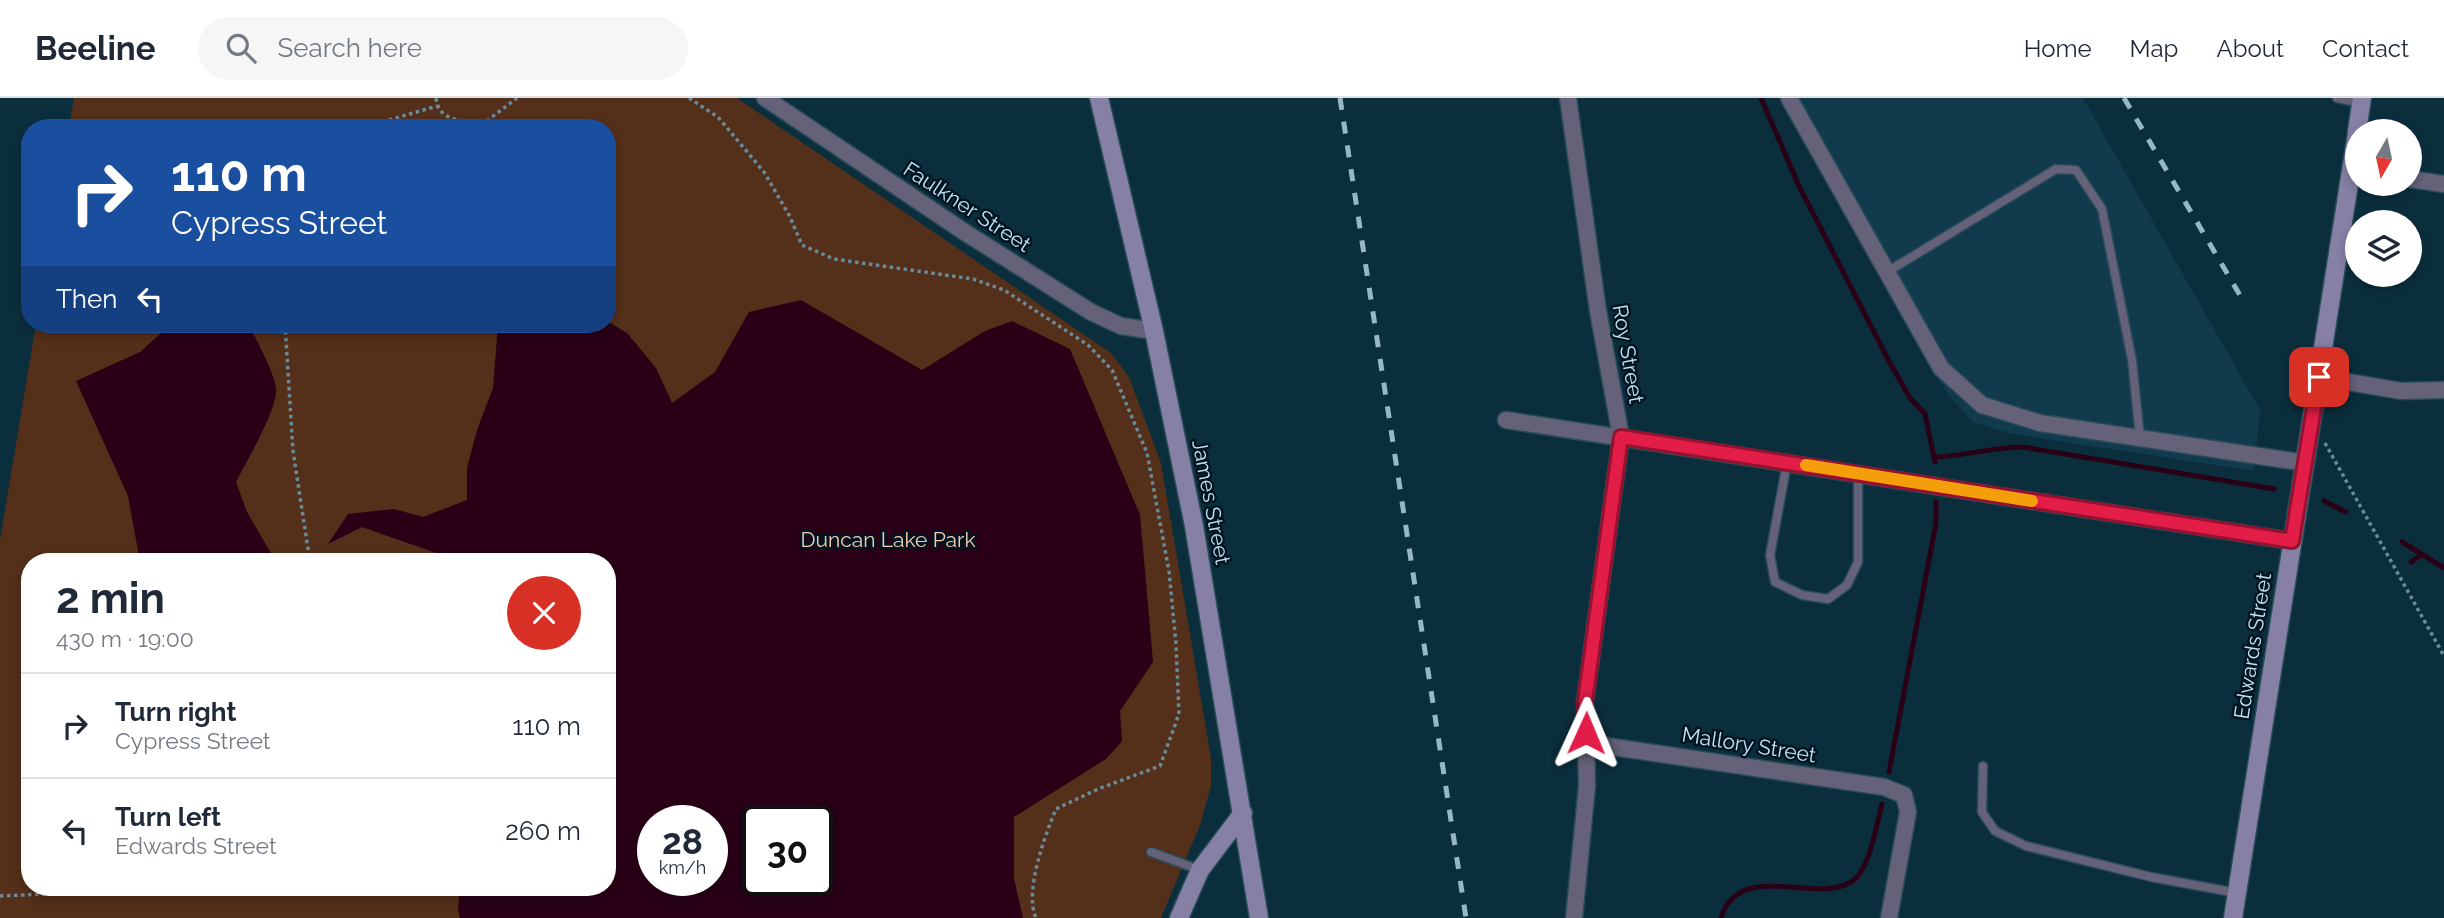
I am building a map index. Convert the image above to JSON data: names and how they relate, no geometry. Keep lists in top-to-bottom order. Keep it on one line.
{"streets":{"street":["Faulkner Street","Roy Street","James Street","Edwards Street","Mallory Street"]},"crossings":[["Faulkner Street","James Street"],["Roy Street","Mallory Street"]],"parks":["Duncan Lake Park"],"north":"bottom","page":{"header":"Beeline","search":"Search here","nav":["Home","Map","About","Contact"],"turn":["110 m","Cypress Street"],"then":"Then","heading":["2 min","430 m · 19:00"],"list":[{"name":"Turn right","note":"Cypress Street","value":"110 m"},{"name":"Turn left","note":"Edwards Street","value":"260 m"}],"speed":"28 km/h","limit":"30"}}
